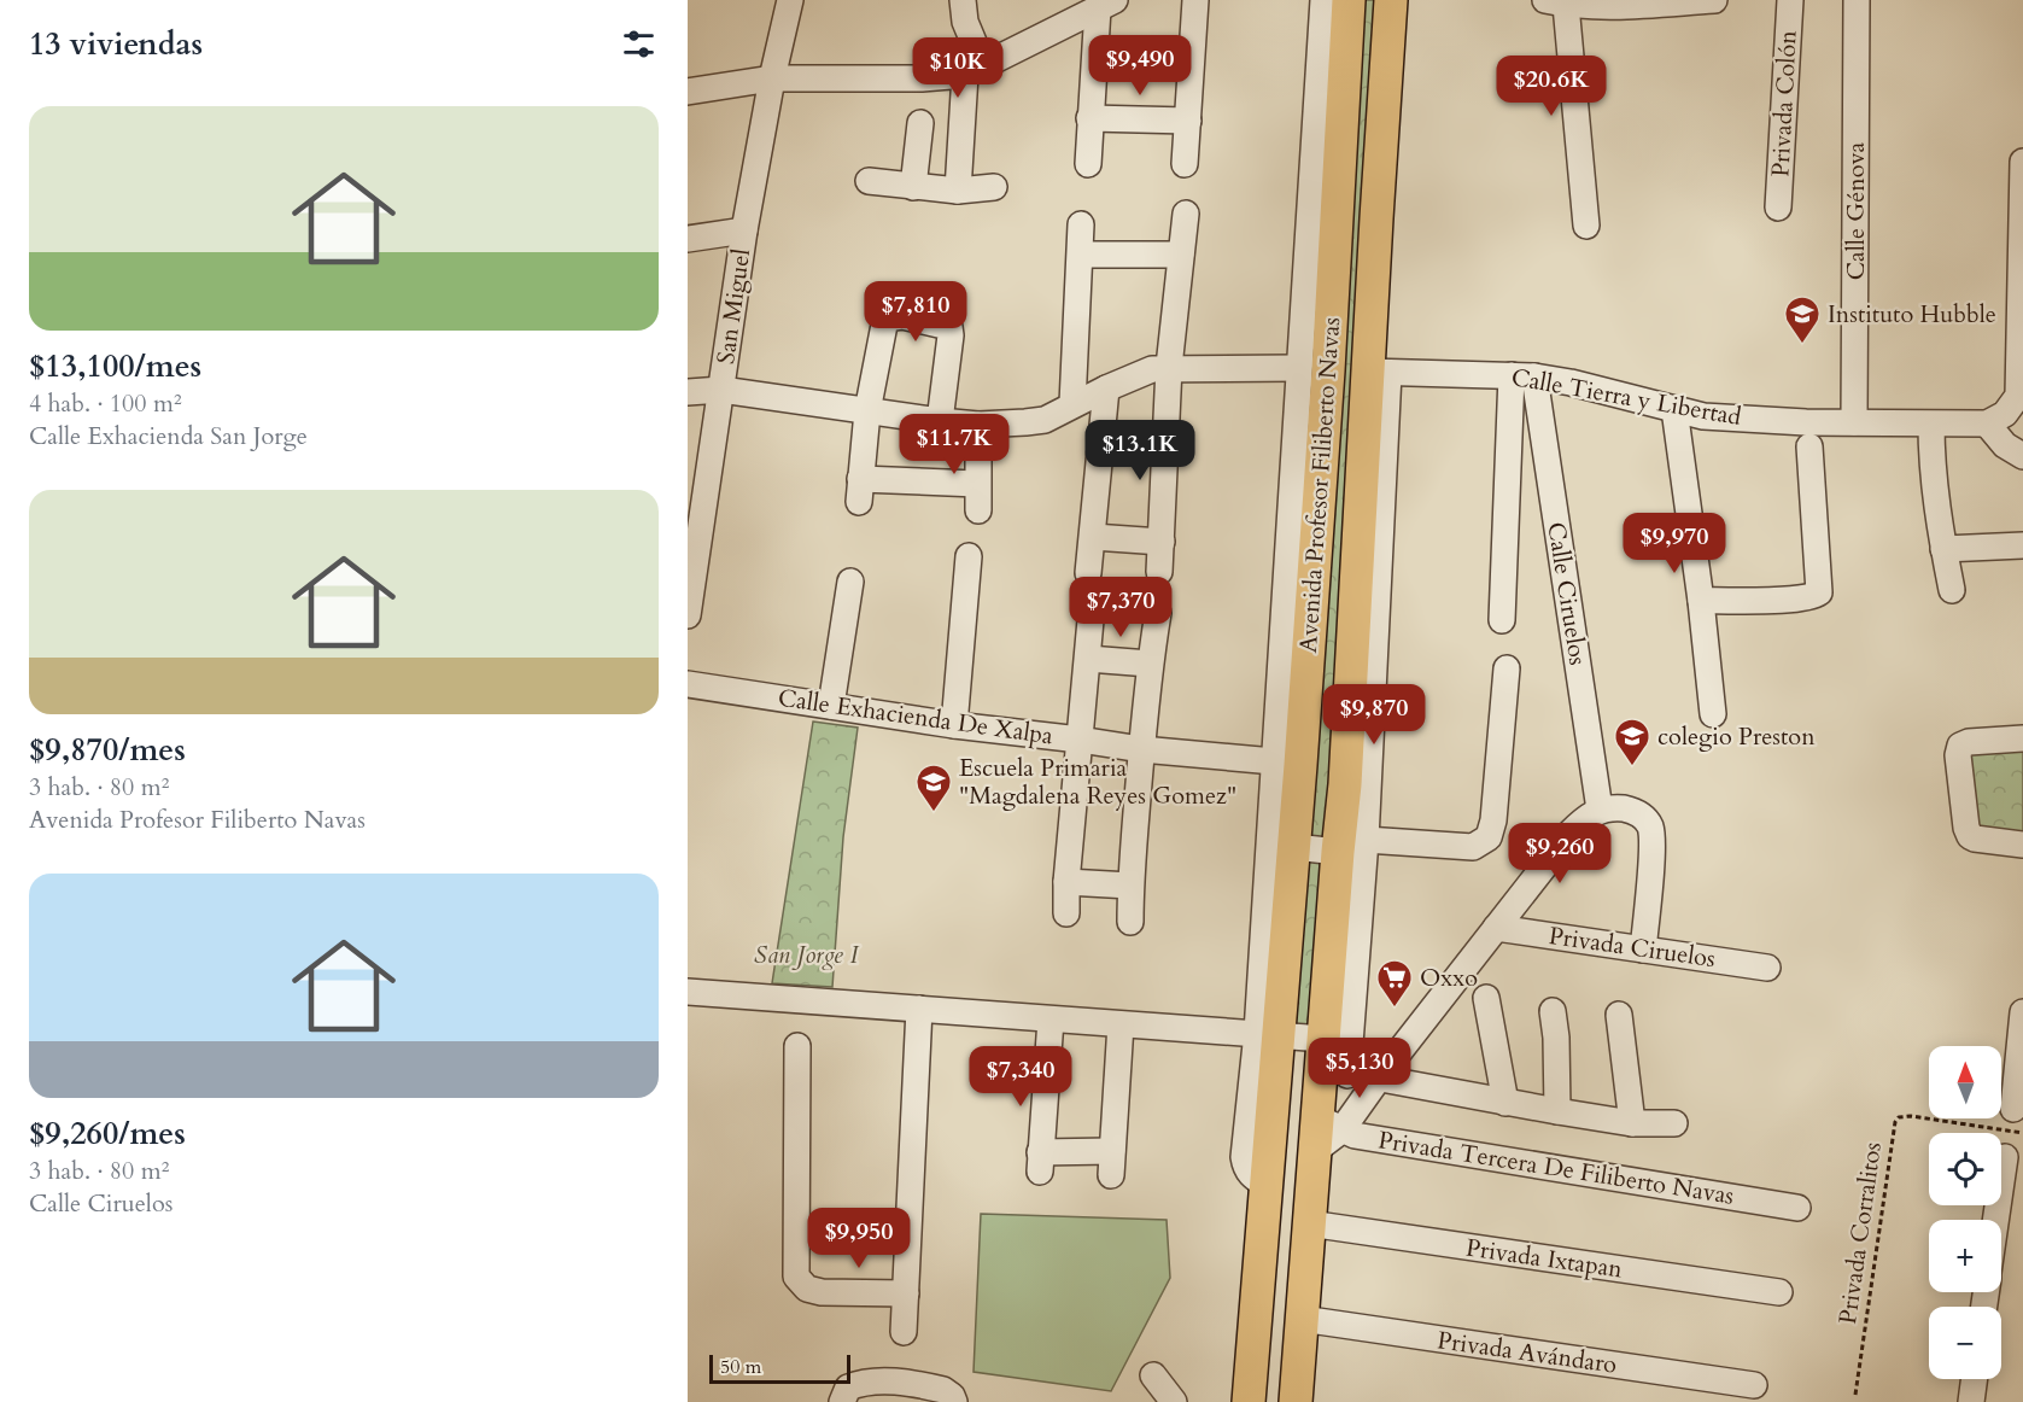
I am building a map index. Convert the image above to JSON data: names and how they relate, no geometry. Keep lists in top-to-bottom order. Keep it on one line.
{"streets":{"main road":["Avenida Profesor Filiberto Navas"],"street":["Privada Colón","Calle Génova","San Miguel","Calle Tierra y Libertad","Calle Ciruelos","Calle Exhacienda De Xalpa","Privada Ciruelos","Privada Tercera De Filiberto Navas","Privada Ixtapan","Privada Avándaro"],"path":["Privada Corralitos"]},"crossings":[["Calle Génova","Calle Tierra y Libertad"],["Calle Tierra y Libertad","Avenida Profesor Filiberto Navas"],["Calle Tierra y Libertad","Calle Ciruelos"],["Avenida Profesor Filiberto Navas","Privada Tercera De Filiberto Navas"],["Avenida Profesor Filiberto Navas","Privada Ixtapan"],["Avenida Profesor Filiberto Navas","Privada Avándaro"]],"parks":["San Jorge I"],"places":{"school or university":["Instituto Hubble","colegio Preston","Escuela Primaria \"Magdalena Reyes Gomez\""],"supermarket":["Oxxo"]},"scale_bar":"50 m","north":"top","page":{"heading":"13 viviendas","price":["$9,490","$10K","$20.6K","$7,810","$11.7K","$13.1K","$9,970","$7,370","$9,870","$9,260","$5,130","$7,340","$9,950"],"list":[{"name":"$13,100/mes","note":"4 hab. · 100 m² · Calle Exhacienda San Jorge"},{"name":"$9,870/mes","note":"3 hab. · 80 m² · Avenida Profesor Filiberto Navas"},{"name":"$9,260/mes","note":"3 hab. · 80 m² · Calle Ciruelos"}],"map_buttons":["+","−"],"scale":"50 m"}}
